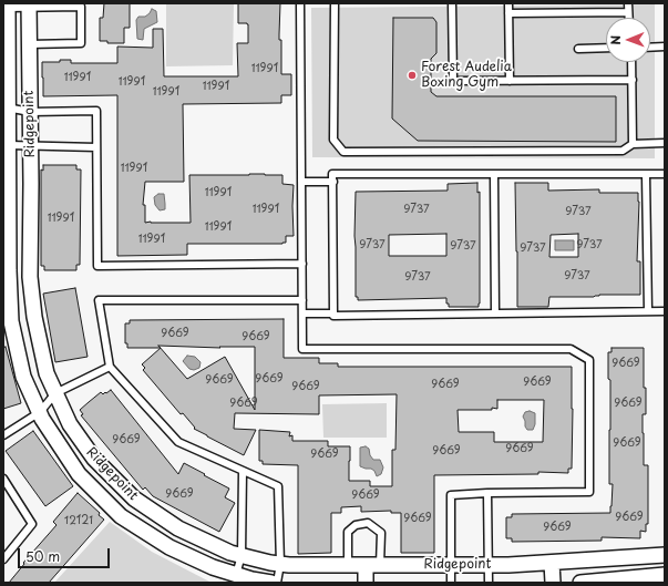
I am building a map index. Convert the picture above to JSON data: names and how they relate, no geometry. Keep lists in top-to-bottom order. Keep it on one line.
{"streets":{"street":["Ridgepoint"]},"places":["Forest Audelia Boxing Gym"],"house_numbers":["11991","11991","11991","11991","11991","11991","11991","11991","9737","9737","11991","11991","11991","9737","9737","9737","9737","9737","9737","9669","9669","9669","9669","9669","9669","9669","9669","9669","9669","9669","9669","9669","9669","9669","9669","9669","9669","9669","12121","9669"],"scale_bar":"50 m","north":"left"}
